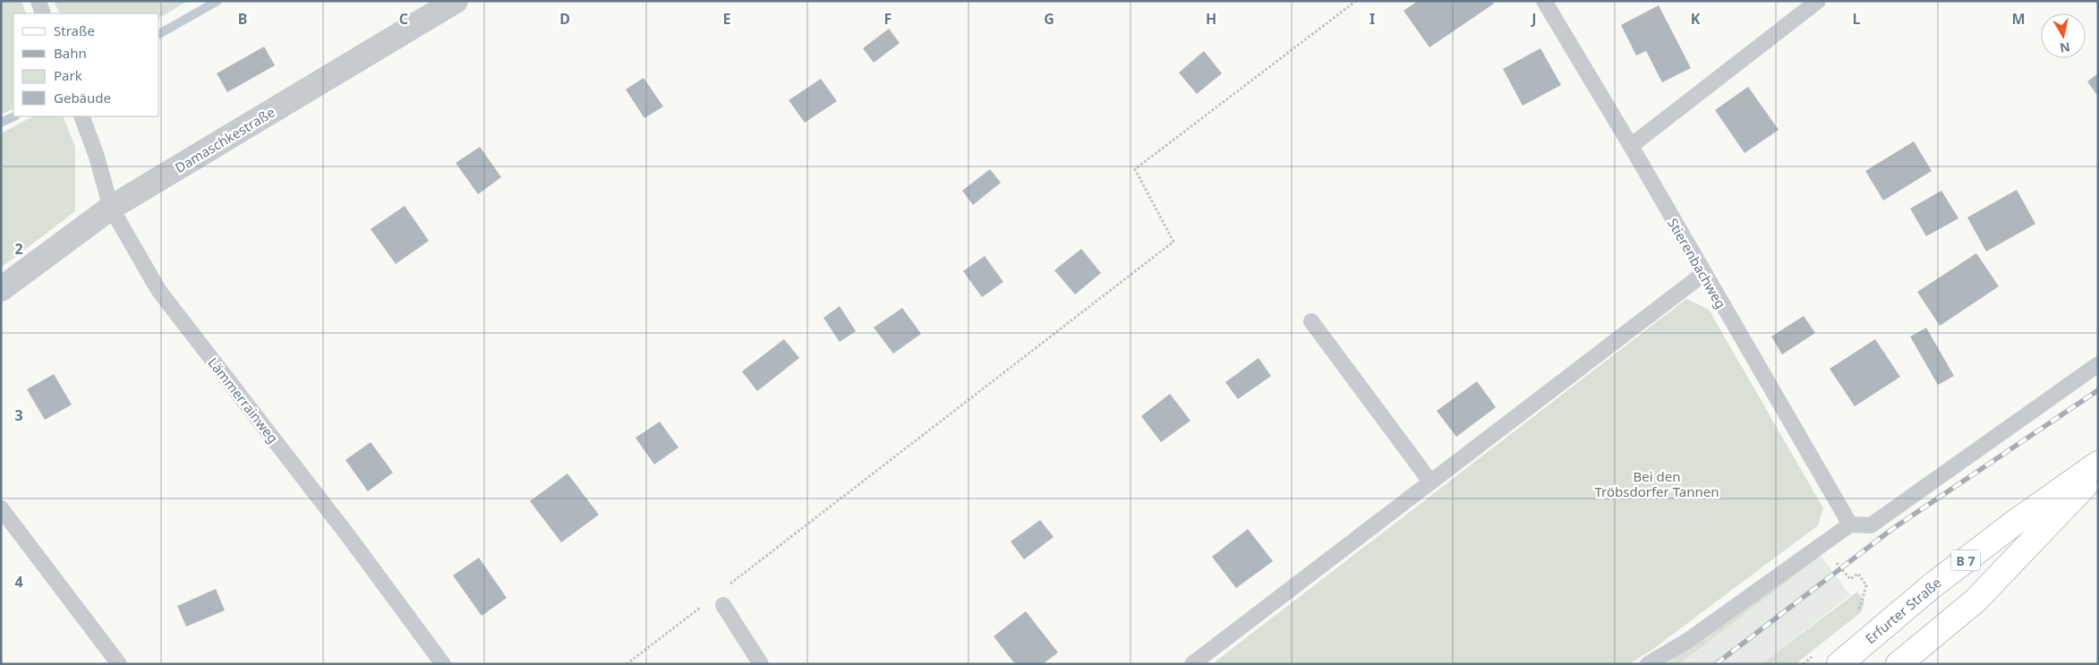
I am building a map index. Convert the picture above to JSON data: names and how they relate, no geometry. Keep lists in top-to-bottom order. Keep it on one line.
{"streets":{"main road":["B 7","Erfurter Straße"],"street":["Damaschkestraße"],"lane":["Stierenbachweg","Lämmerrainweg"]},"crossings":[["Damaschkestraße","Lämmerrainweg"]],"parks":["Bei den Tröbsdorfer Tannen"],"legend":["Straße","Bahn","Park","Gebäude"],"north":"bottom","grid":{"columns":["B","C","D","E","F","G","H","I","J","K","L","M"],"rows":["2","3","4"]}}
